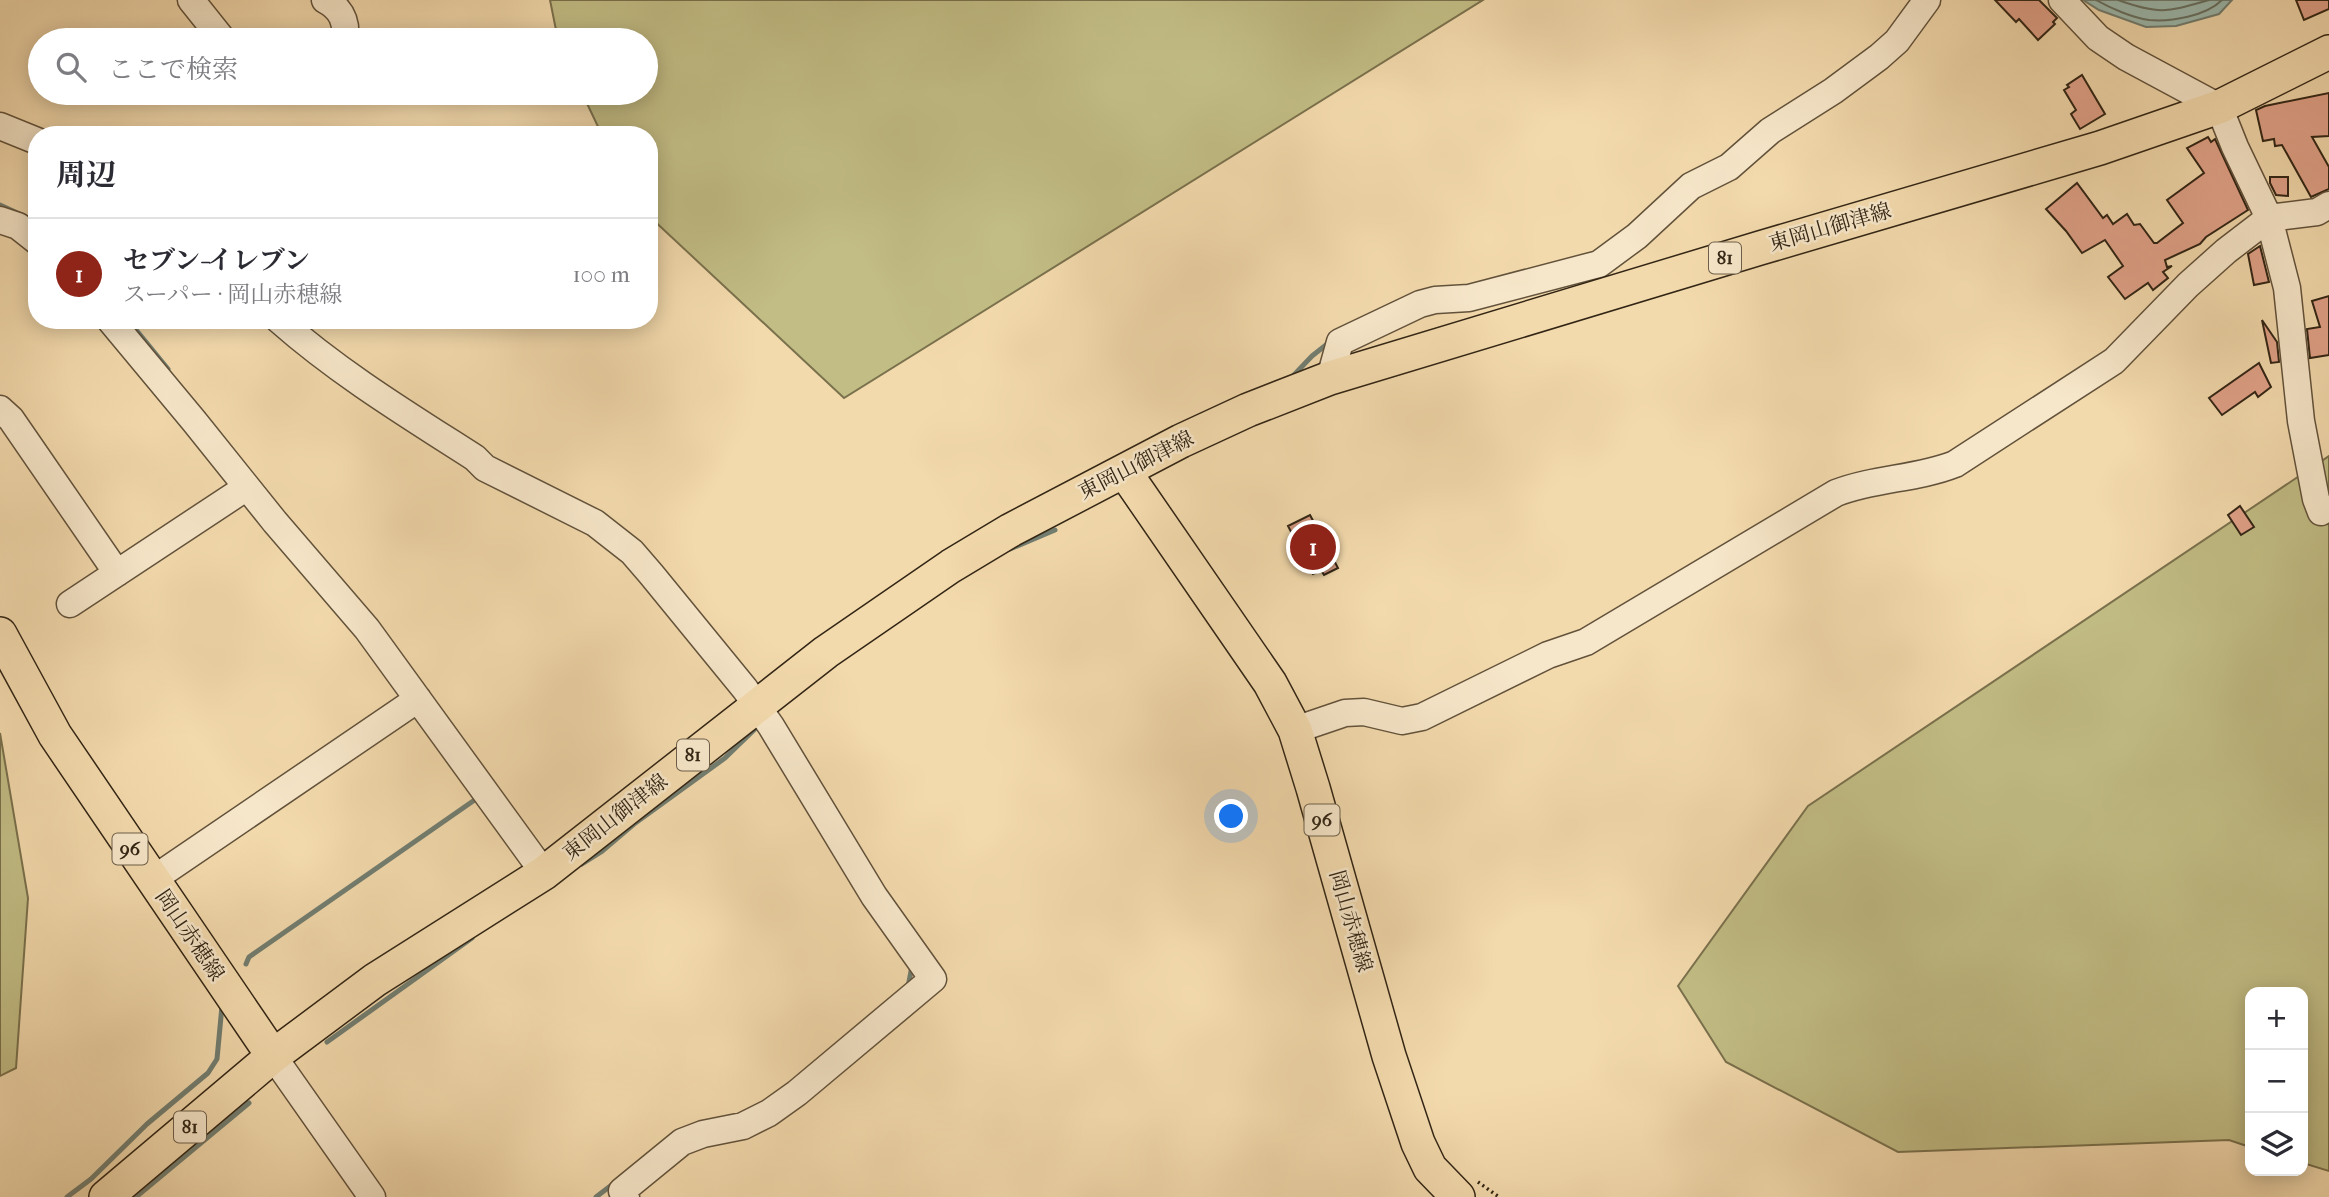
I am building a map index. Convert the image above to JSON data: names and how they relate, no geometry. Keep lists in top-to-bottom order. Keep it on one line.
{"streets":{"main road":["東岡山御津線","81","96","岡山赤穂線"]},"crossings":[["東岡山御津線","岡山赤穂線"]],"page":{"search":"ここで検索","heading":"周辺","list":[{"mark":"1","name":"セブン-イレブン","note":"スーパー · 岡山赤穂線","value":"100 m"}],"pins":"1","map_buttons":["+","−"]}}
